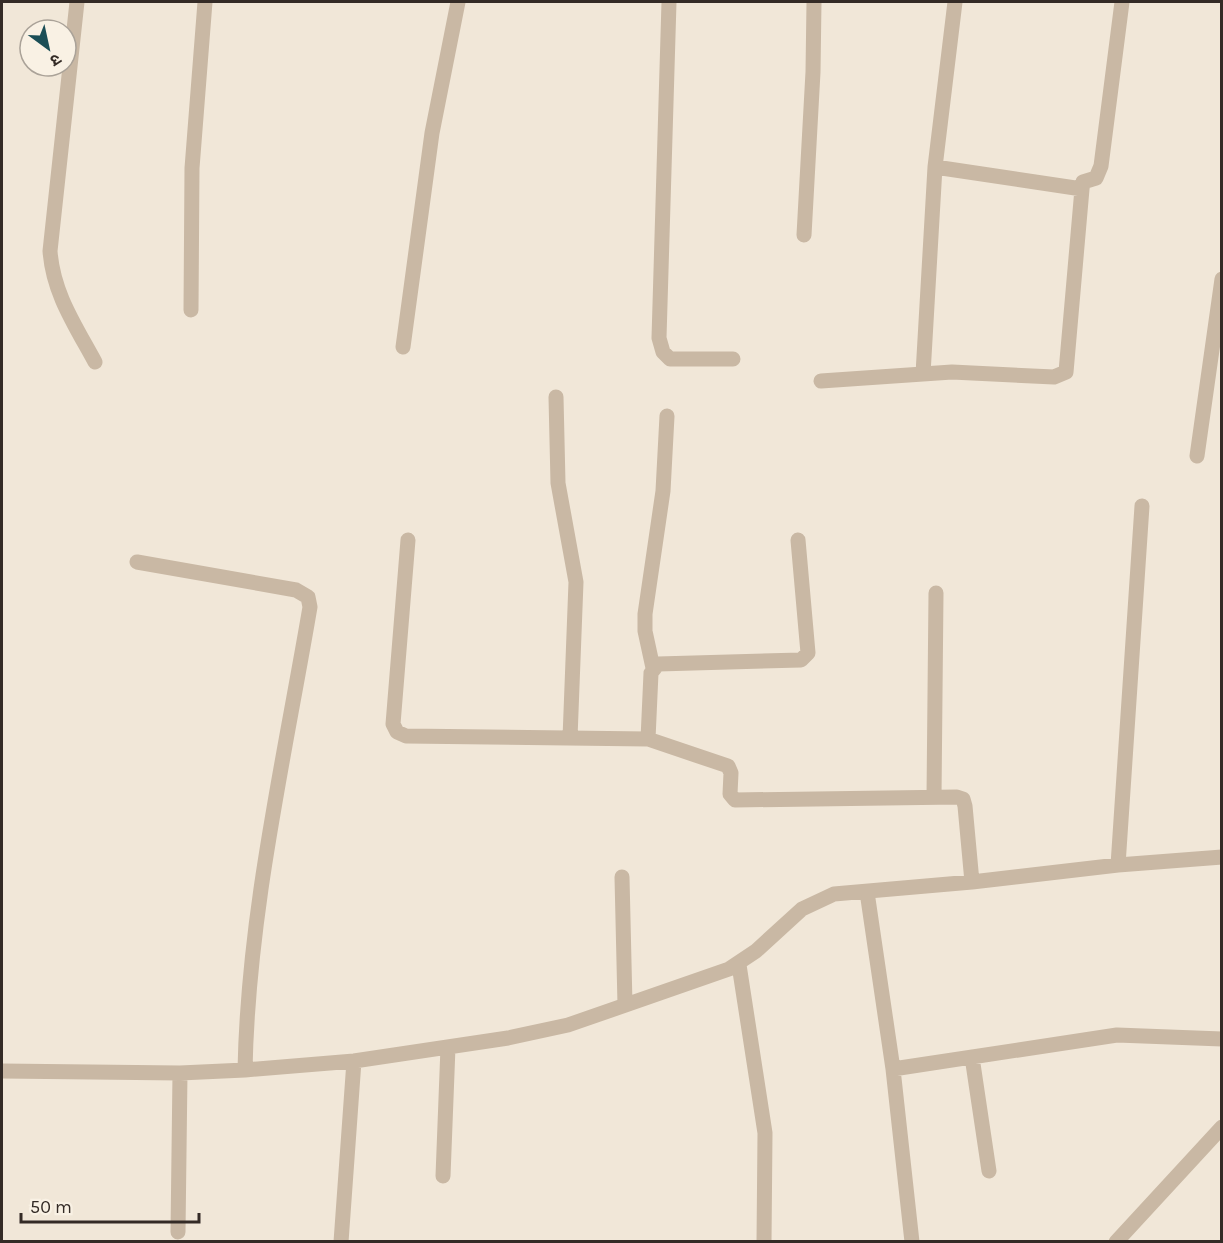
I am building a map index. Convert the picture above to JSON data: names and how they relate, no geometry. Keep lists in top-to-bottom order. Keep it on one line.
{"scale_bar":"50 m","north":"bottom right"}
